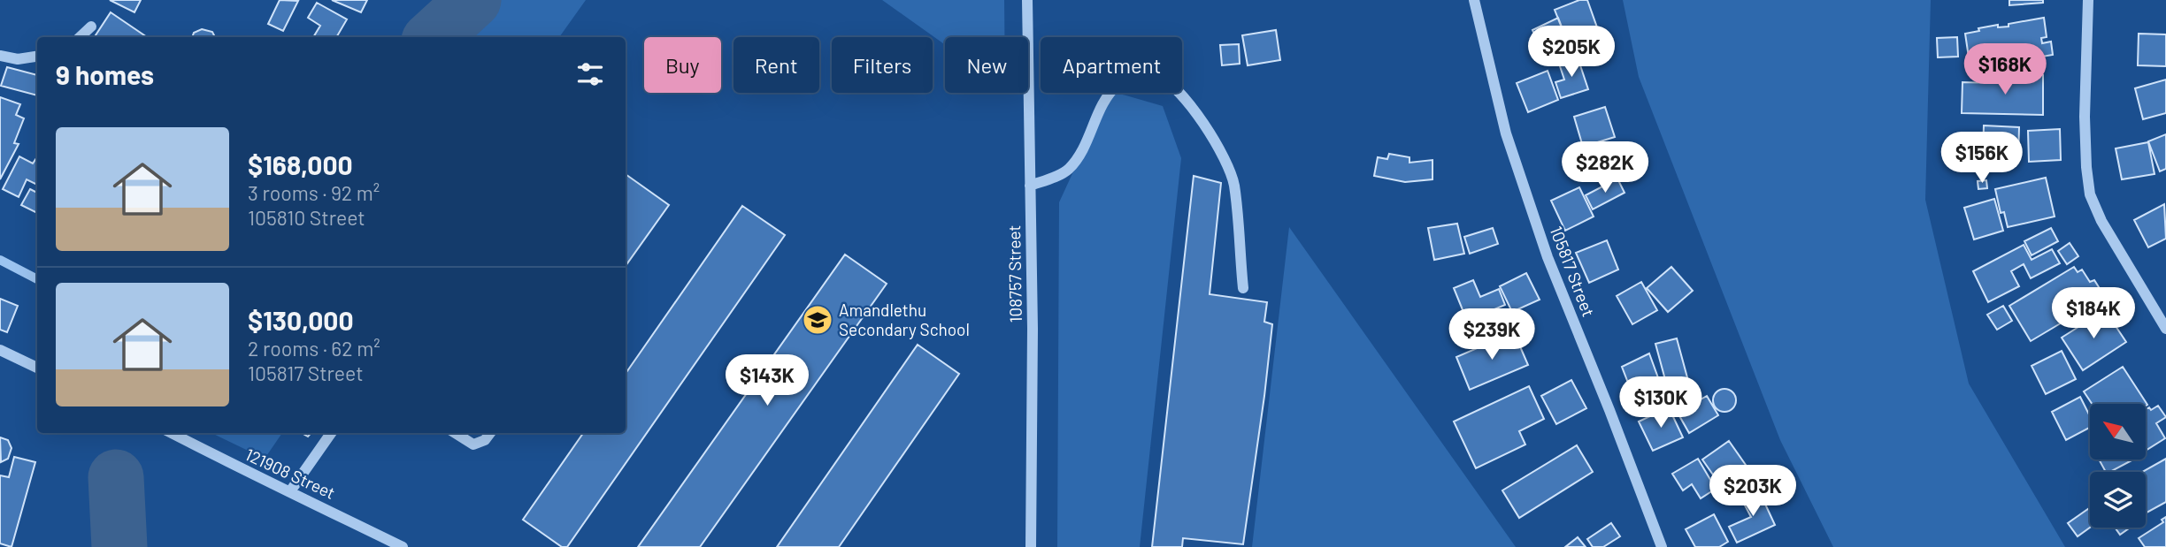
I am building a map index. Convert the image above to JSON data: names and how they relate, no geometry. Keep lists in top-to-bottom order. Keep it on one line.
{"streets":{"street":["105817 Street","108757 Street","121908 Street"]},"places":{"school or university":["Amandlethu Secondary School"]},"north":"top left","page":{"price":["$205K","$168K","$156K","$282K","$184K","$239K","$143K","$130K","$203K"],"chip":["Buy","Rent","Filters","New","Apartment"],"heading":"9 homes","list":[{"name":"$168,000","note":"3 rooms · 92 m² · 105810 Street"},{"name":"$130,000","note":"2 rooms · 62 m² · 105817 Street"}]}}
